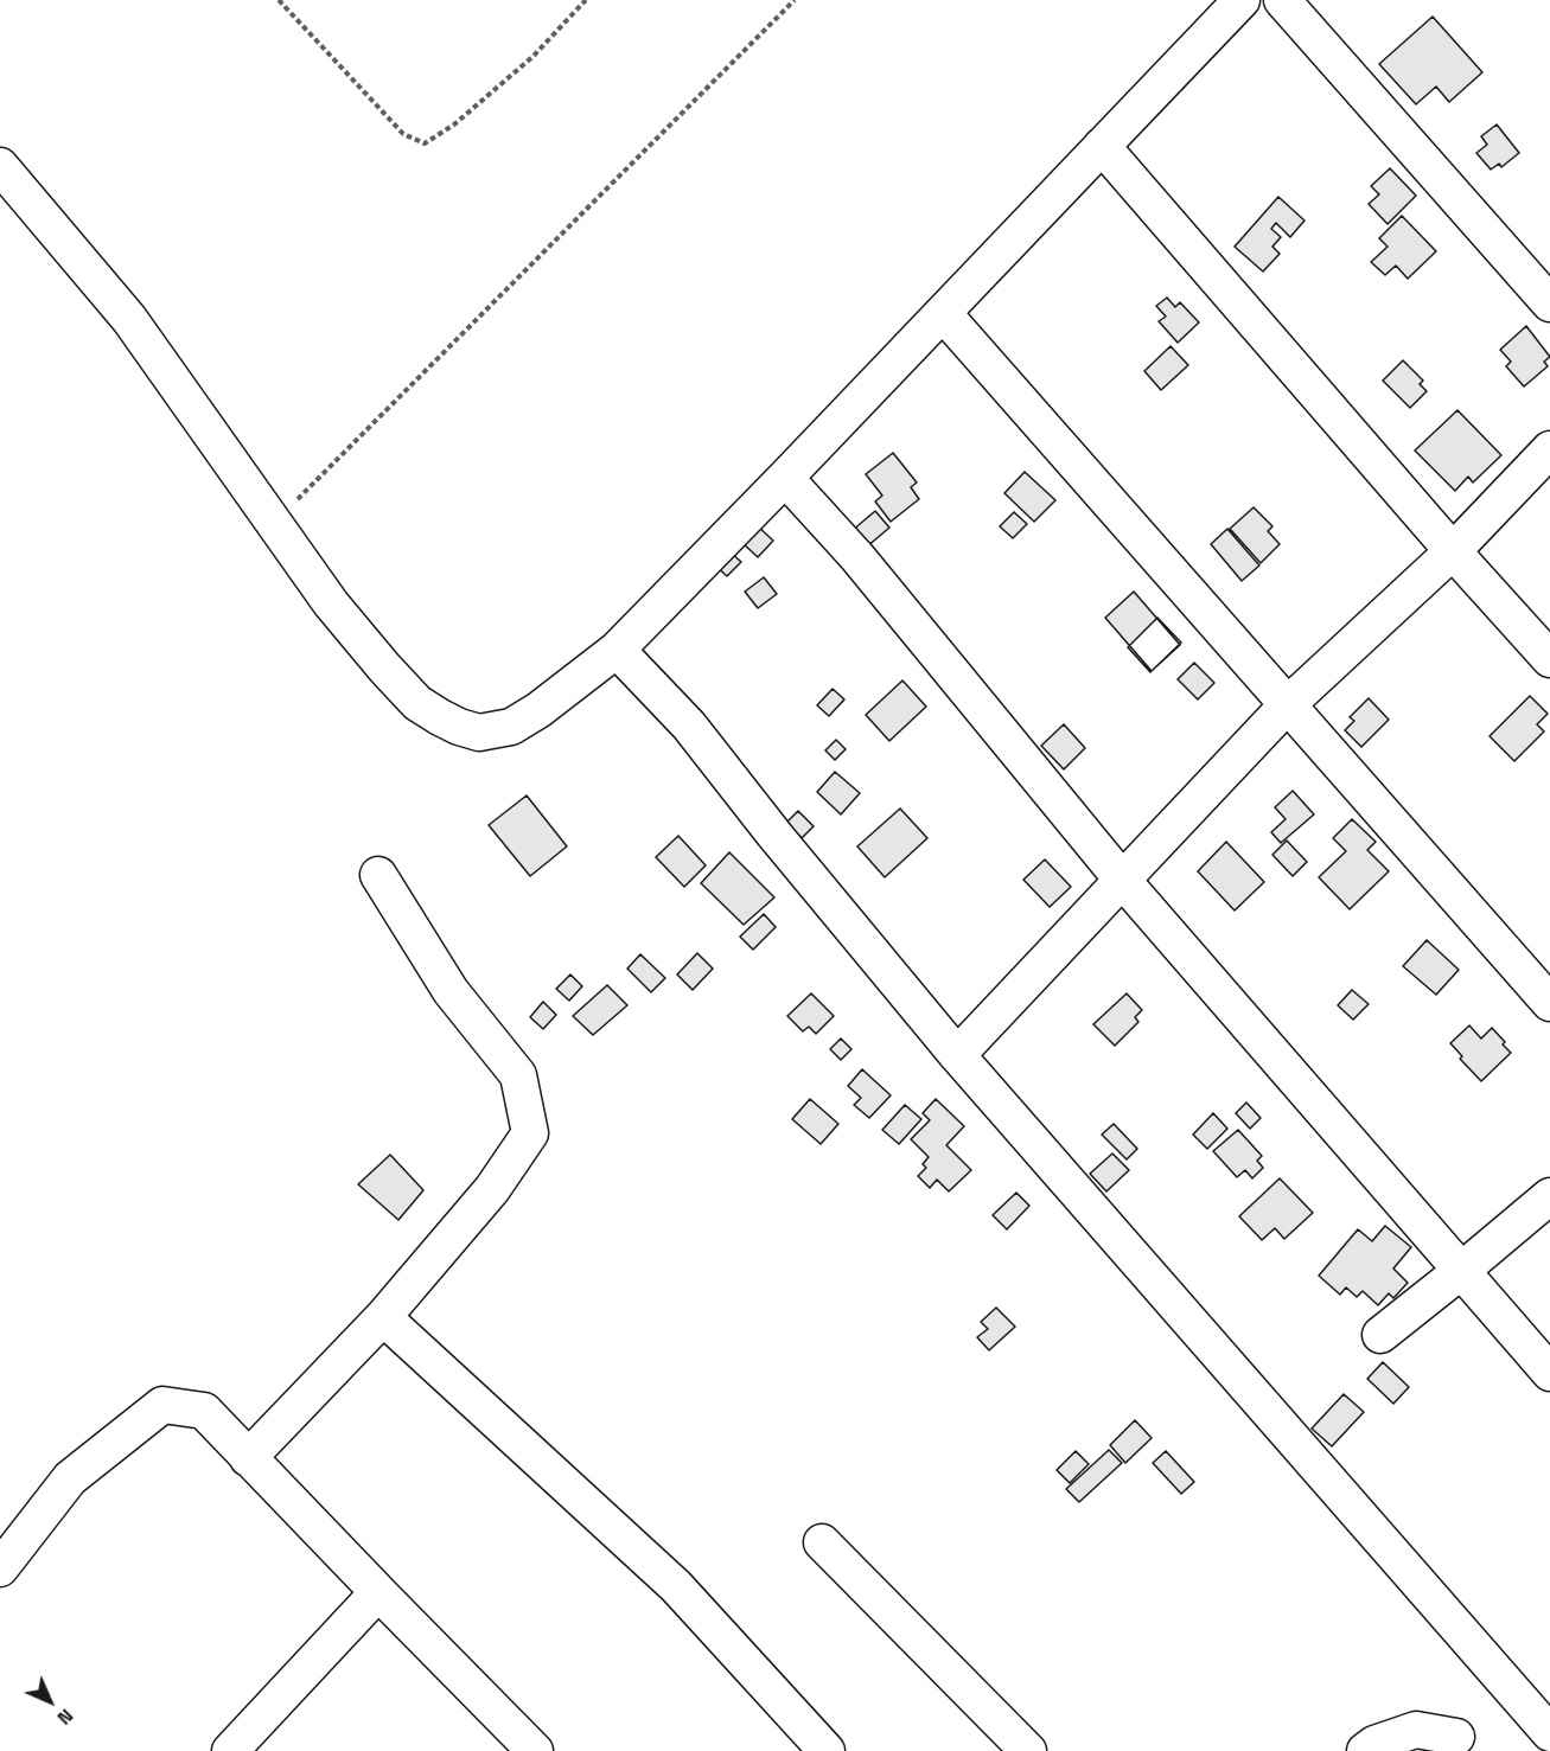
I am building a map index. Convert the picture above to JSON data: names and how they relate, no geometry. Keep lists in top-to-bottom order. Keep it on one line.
{"north":"bottom right"}
